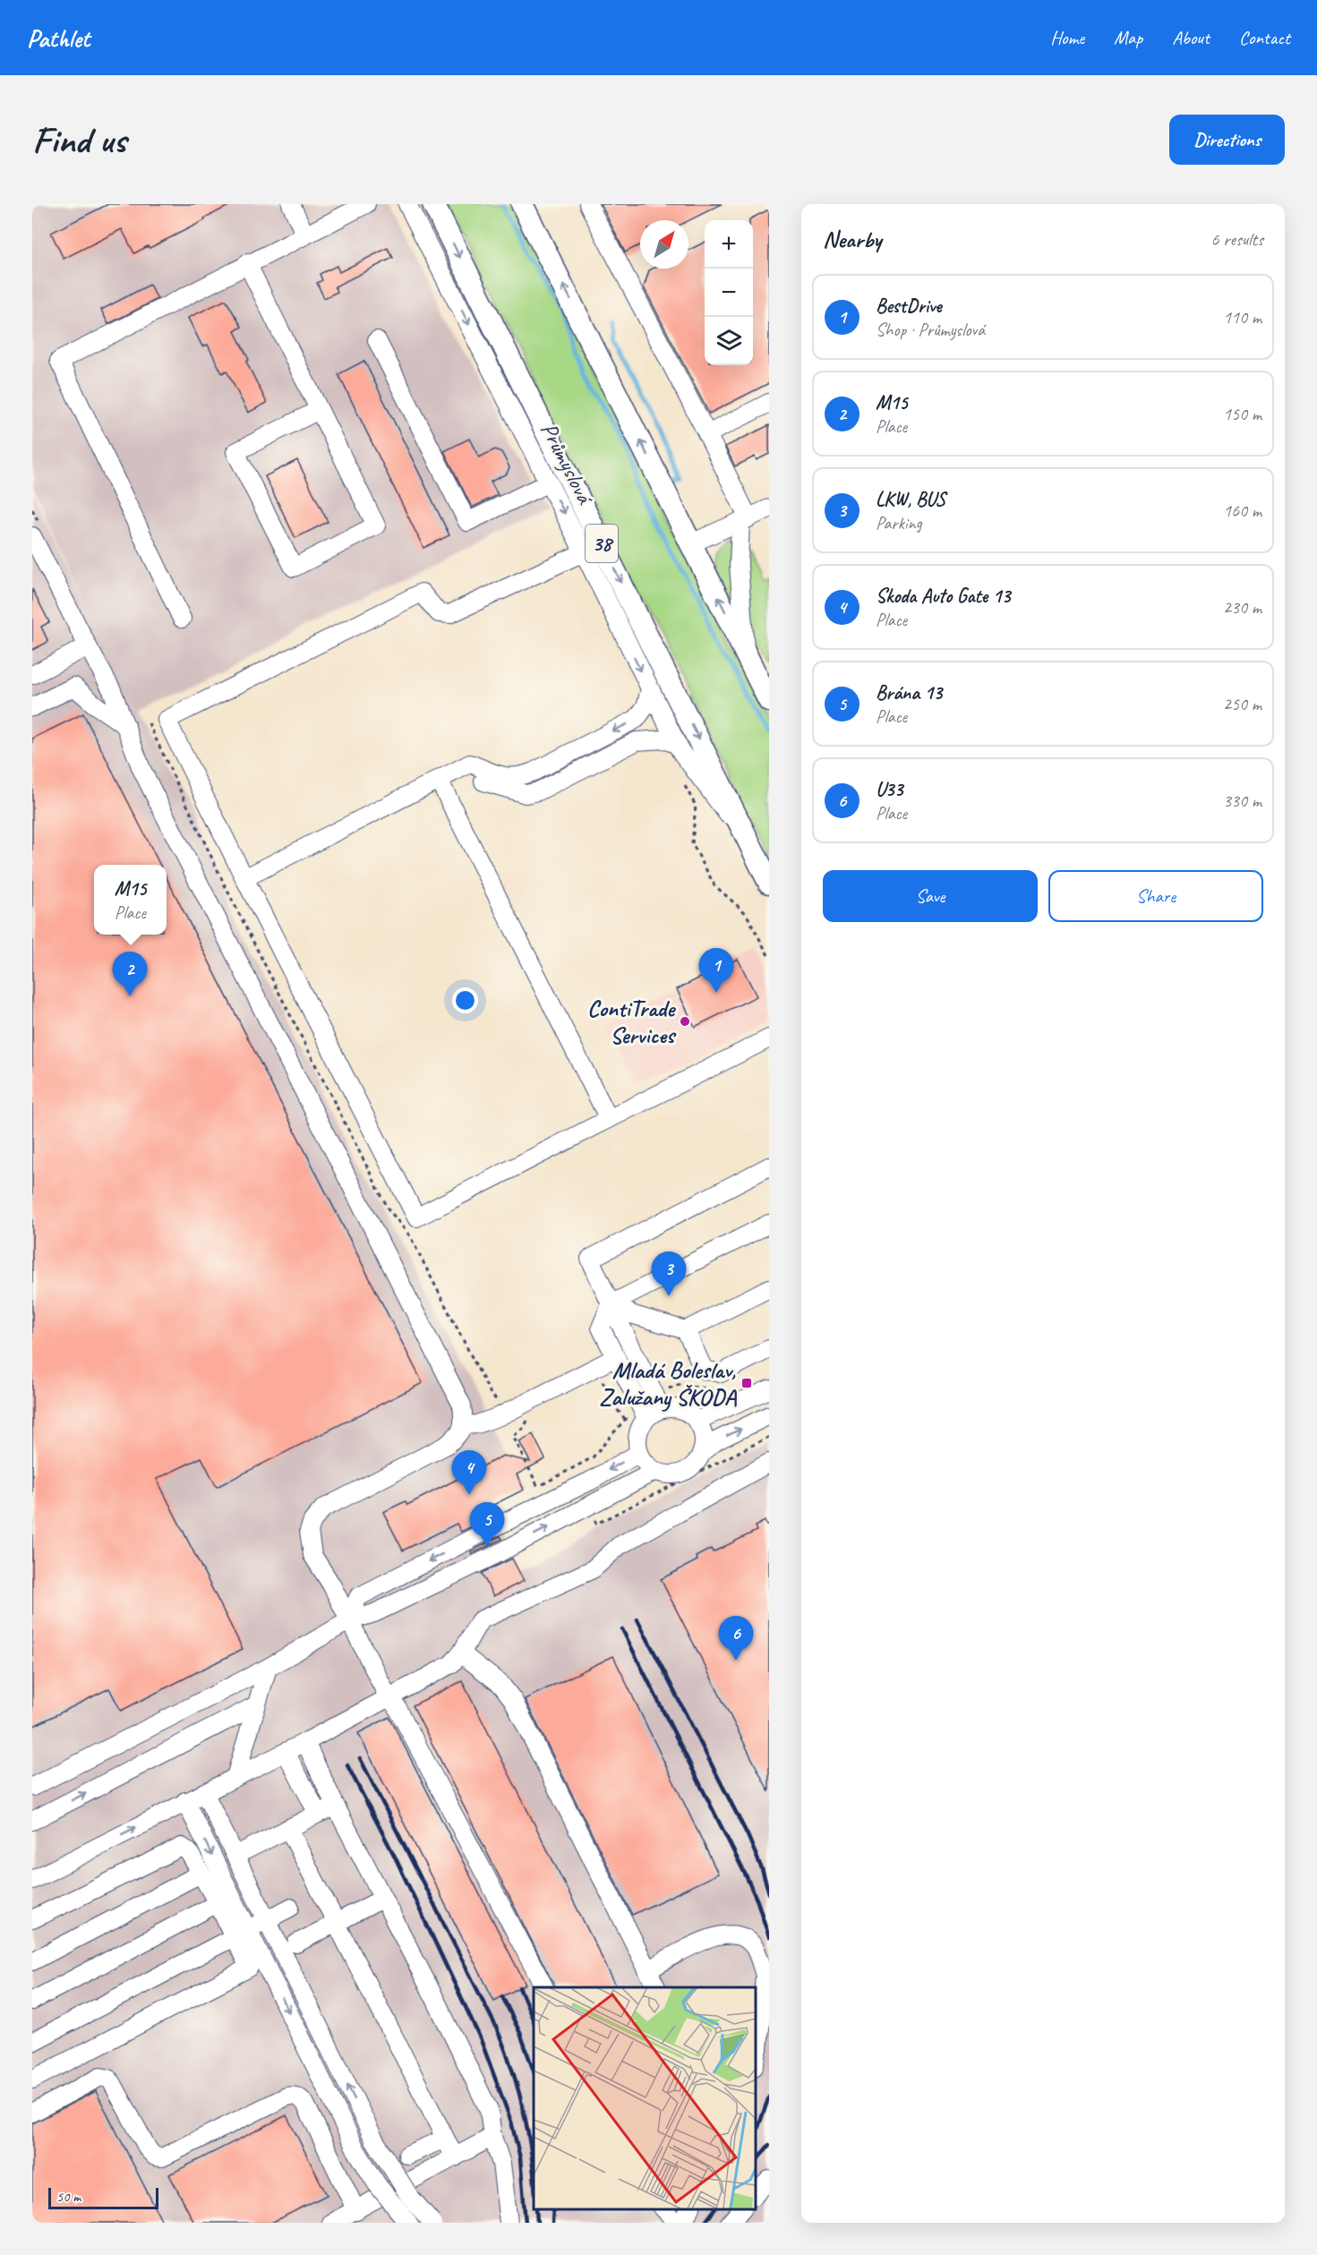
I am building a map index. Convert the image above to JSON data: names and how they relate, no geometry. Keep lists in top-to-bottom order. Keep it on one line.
{"streets":{"main road":["Průmyslová","38"]},"places":{"other":["ContiTrade Services"],"transit":["Mladá Boleslav, Zalužany ŠKODA"]},"scale_bar":"50 m","north":"top right","page":{"header":"Pathlet","nav":["Home","Map","About","Contact"],"buttons":["Directions",["Save","Share"]],"title":"Find us","heading":["Nearby","6 results"],"map_buttons":["+","−"],"list":[{"mark":"1","name":"BestDrive","note":"Shop · Průmyslová","value":"110 m"},{"mark":"2","name":"M15","note":"Place","value":"150 m"},{"mark":"3","name":"LKW, BUS","note":"Parking","value":"160 m"},{"mark":"4","name":"Skoda Auto Gate 13","note":"Place","value":"230 m"},{"mark":"5","name":"Brána 13","note":"Place","value":"250 m"},{"mark":"6","name":"U33","note":"Place","value":"330 m"}],"popup":["M15","Place"],"pins":["1","2","3","4","5","6"],"scale":"50 m"}}
